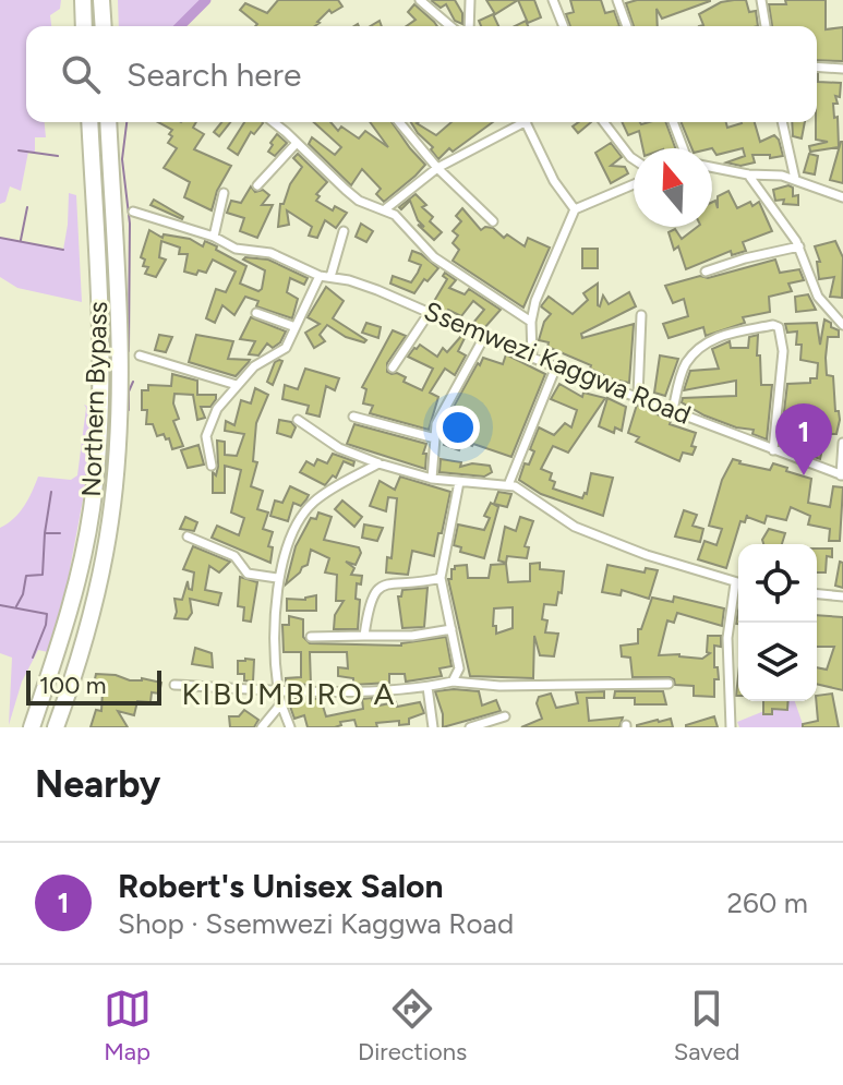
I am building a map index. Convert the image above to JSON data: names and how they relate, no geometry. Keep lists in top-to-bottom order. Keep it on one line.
{"streets":{"highway":["Northern Bypass"],"street":["Ssemwezi Kaggwa Road"]},"districts":["KIBUMBIRO A"],"scale_bar":"100 m","north":"top","page":{"search":"Search here","pins":"1","scale":"100 m","heading":"Nearby","list":[{"mark":"1","name":"Robert's Unisex Salon","note":"Shop · Ssemwezi Kaggwa Road","value":"260 m"}],"nav":["Map","Directions","Saved"]}}
